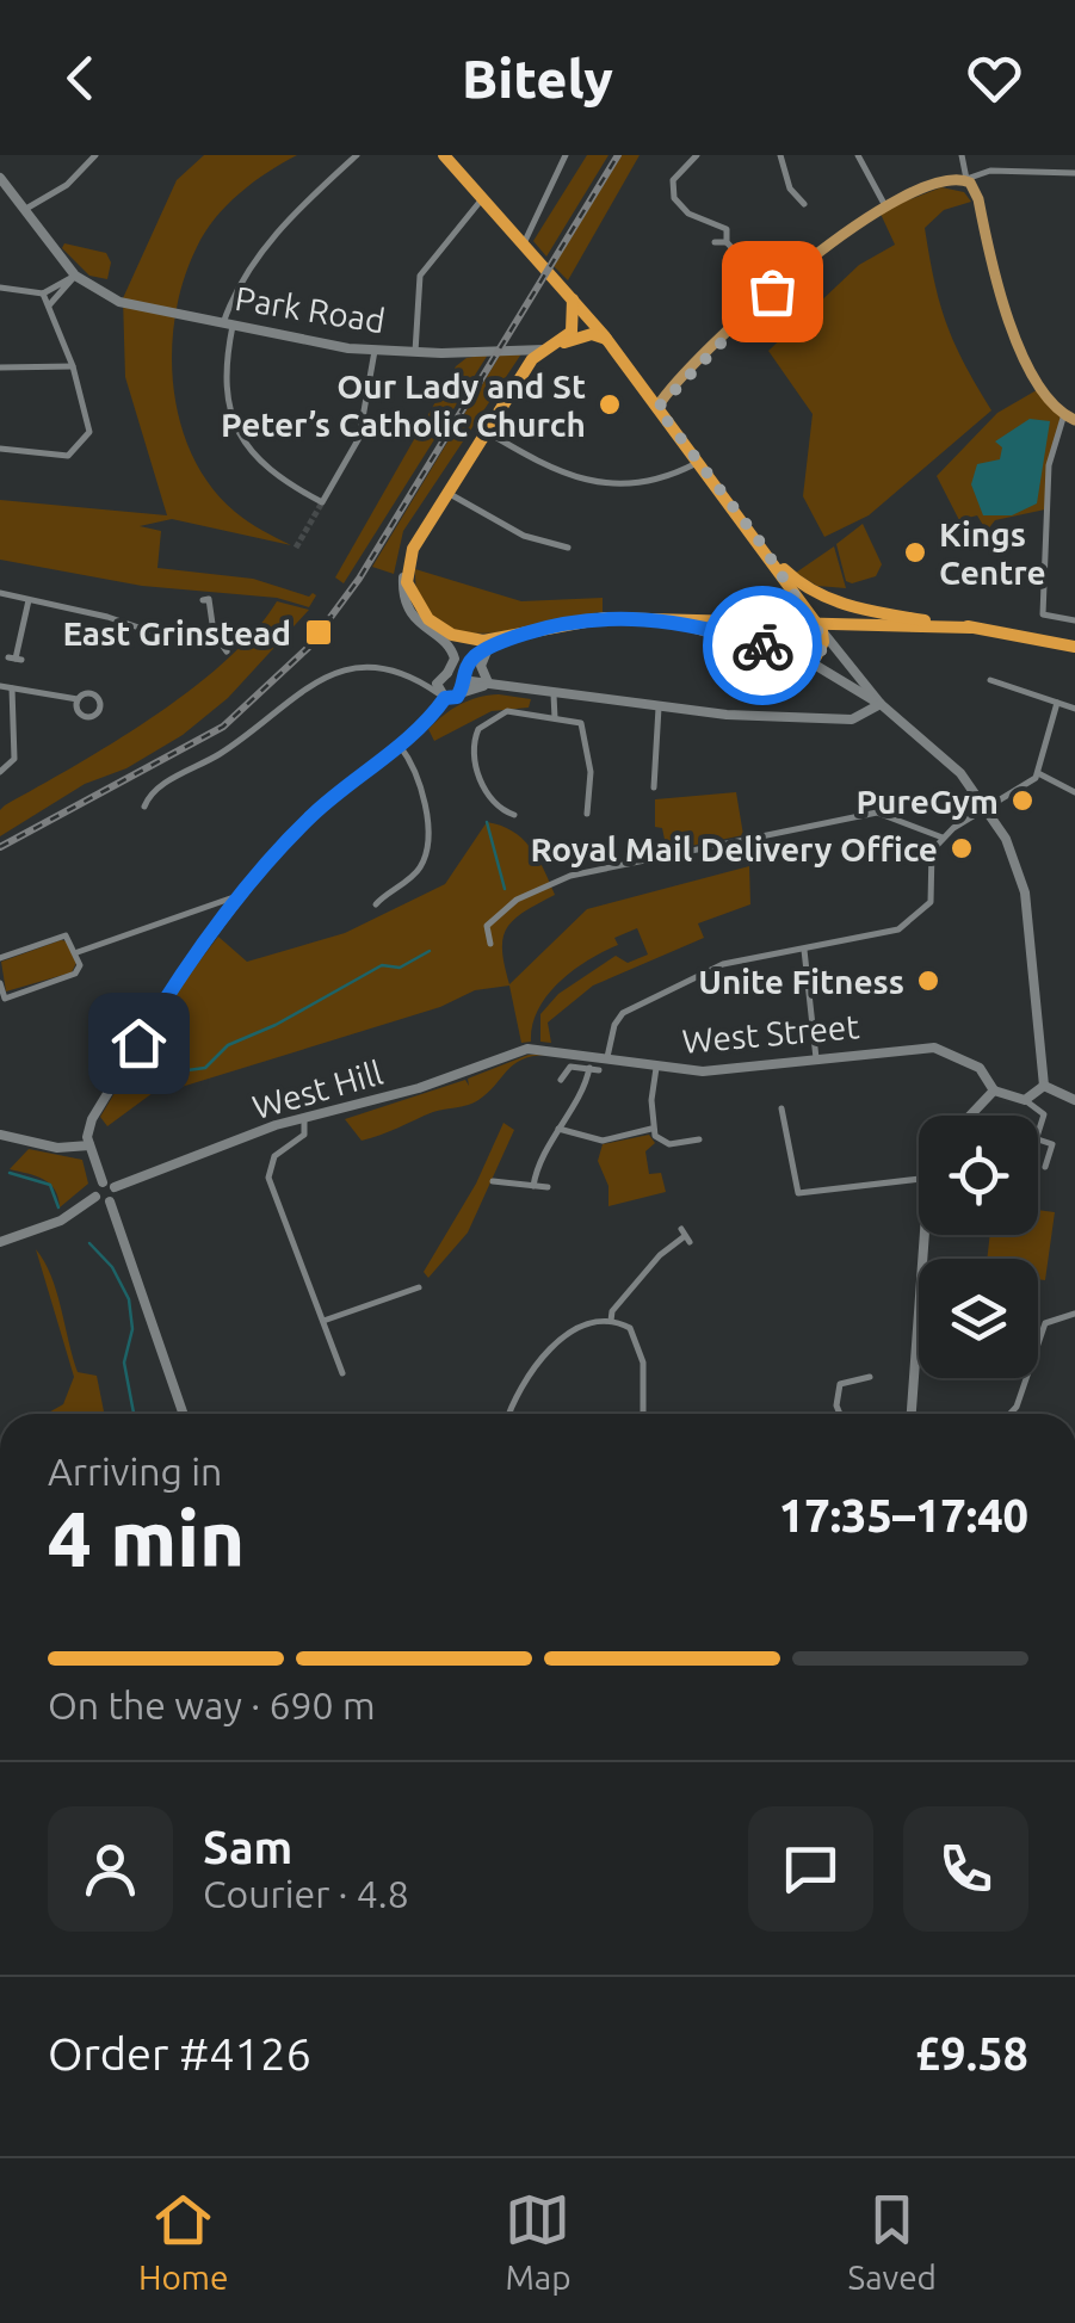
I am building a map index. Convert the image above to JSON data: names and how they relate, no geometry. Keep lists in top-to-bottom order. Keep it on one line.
{"streets":{"street":["Park Road","West Street","West Hill"]},"crossings":[["West Street","West Hill"]],"places":{"other":["Our Lady and St Peter’s Catholic Church","Kings Centre","PureGym","Royal Mail Delivery Office","Unite Fitness"],"transit":["East Grinstead"]},"page":{"header":"Bitely","heading":["4 min","Arriving in","17:35–17:40"],"panel":["Sam","Courier · 4.8","Order #4126","£9.58"],"bar":"On the way · 690 m","tabs":["Home","Map","Saved"]}}
